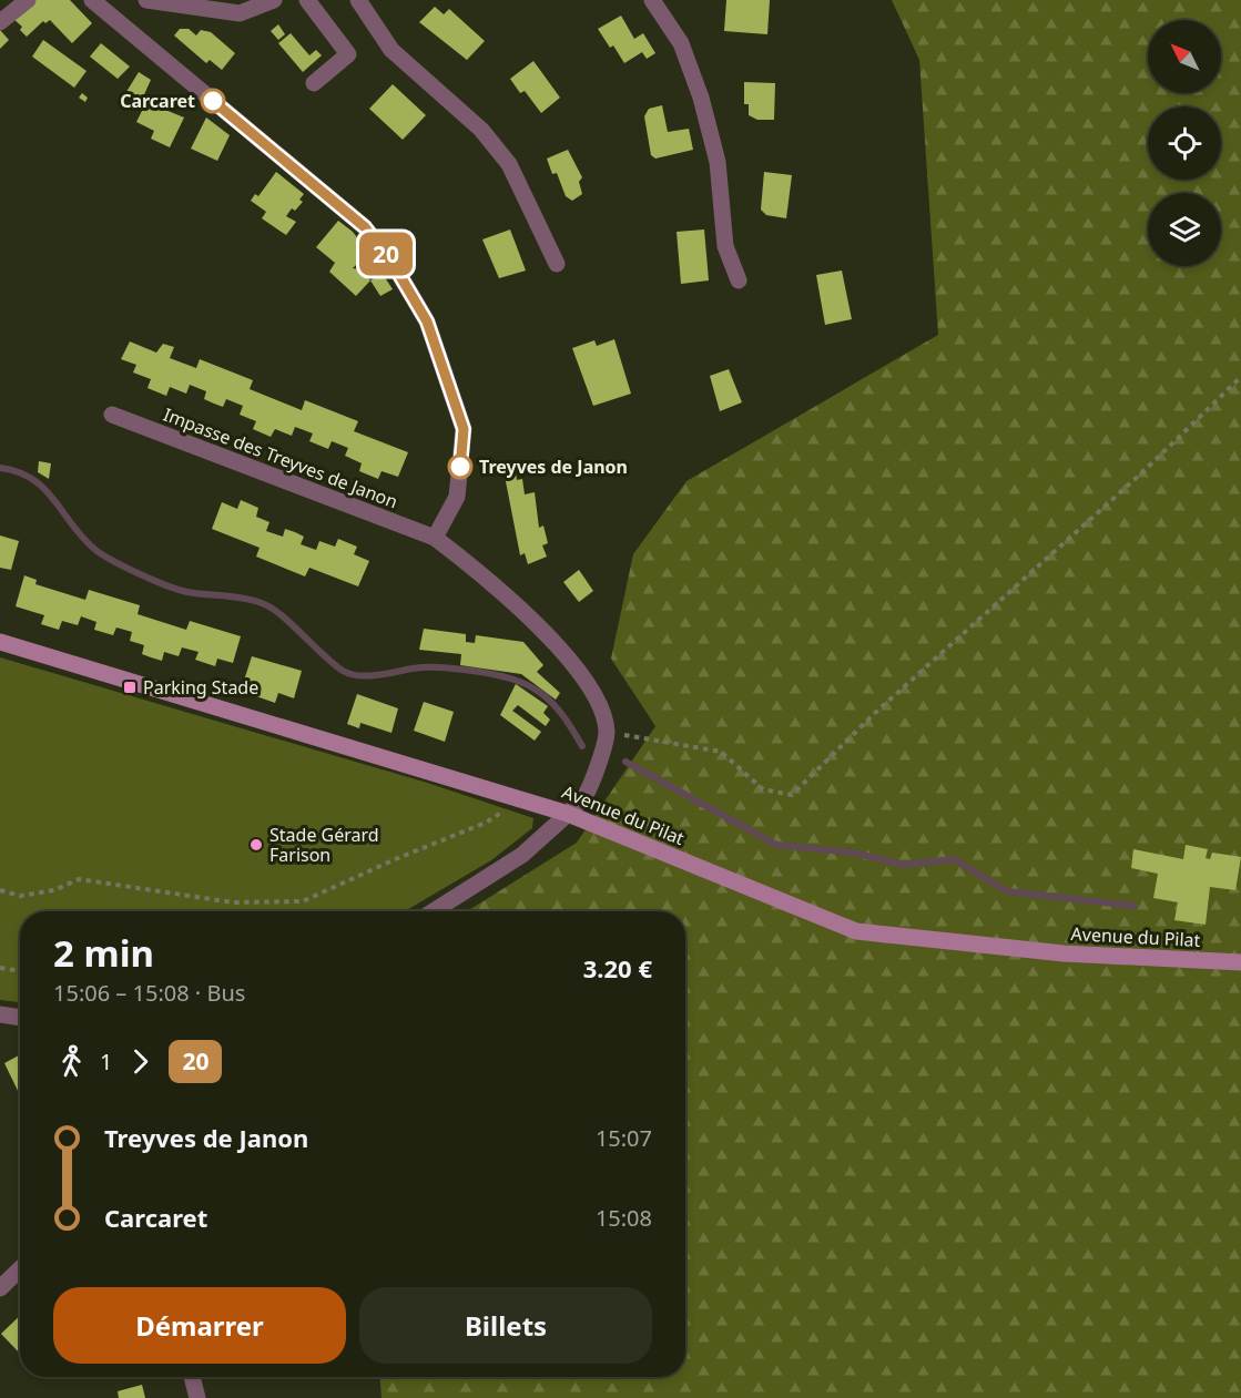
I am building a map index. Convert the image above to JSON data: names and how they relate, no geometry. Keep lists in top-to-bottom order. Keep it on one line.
{"streets":{"main road":["Avenue du Pilat"],"street":["Impasse des Treyves de Janon"]},"places":{"other":["Carcaret","Treyves de Janon","Stade Gérard Farison"],"transit":["Parking Stade"]},"lines":["bus line 20"],"north":"top left","page":{"on_map":"20","heading":["2 min","15:06 – 15:08 · Bus","3.20 €"],"legs":["1","20"],"list":[{"name":"Treyves de Janon","value":"15:07"},{"name":"Carcaret","value":"15:08"}],"buttons":["Démarrer","Billets"]}}
